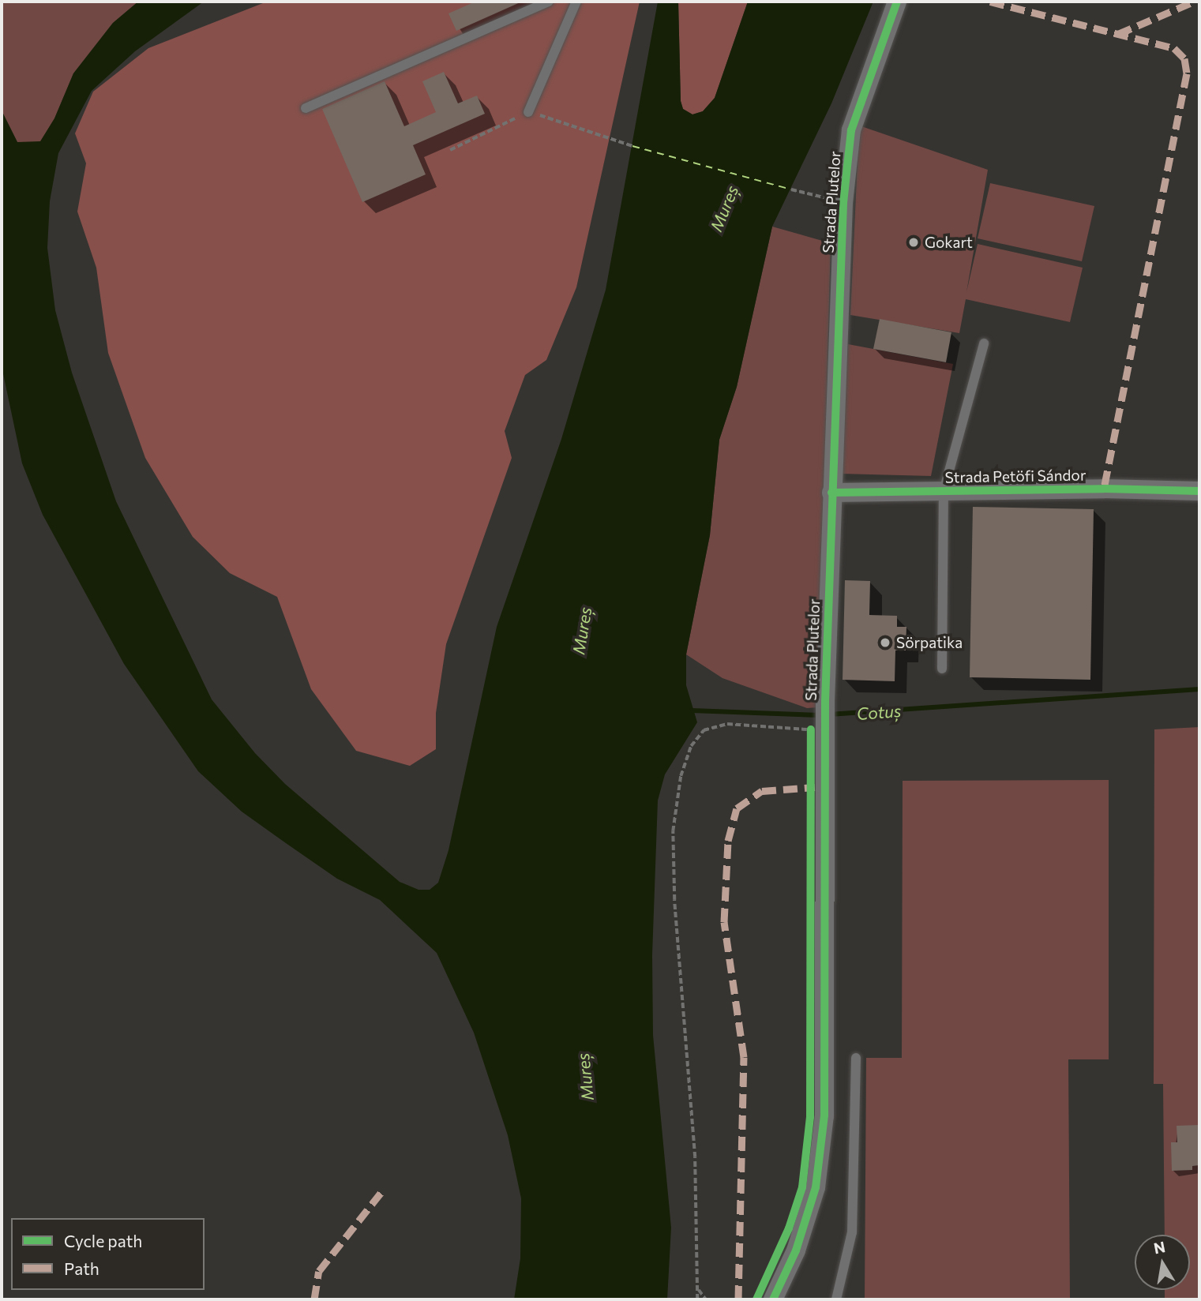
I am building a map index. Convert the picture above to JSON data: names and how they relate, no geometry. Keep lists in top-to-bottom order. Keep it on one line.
{"streets":{"street":["Strada Plutelor","Strada Petöfi Sándor"]},"crossings":[["Strada Plutelor","Strada Petöfi Sándor"]],"water":["Mureș","Cotuș"],"places":["Gokart","Sörpatika"],"legend":["Cycle path","Path"],"north":"top"}
